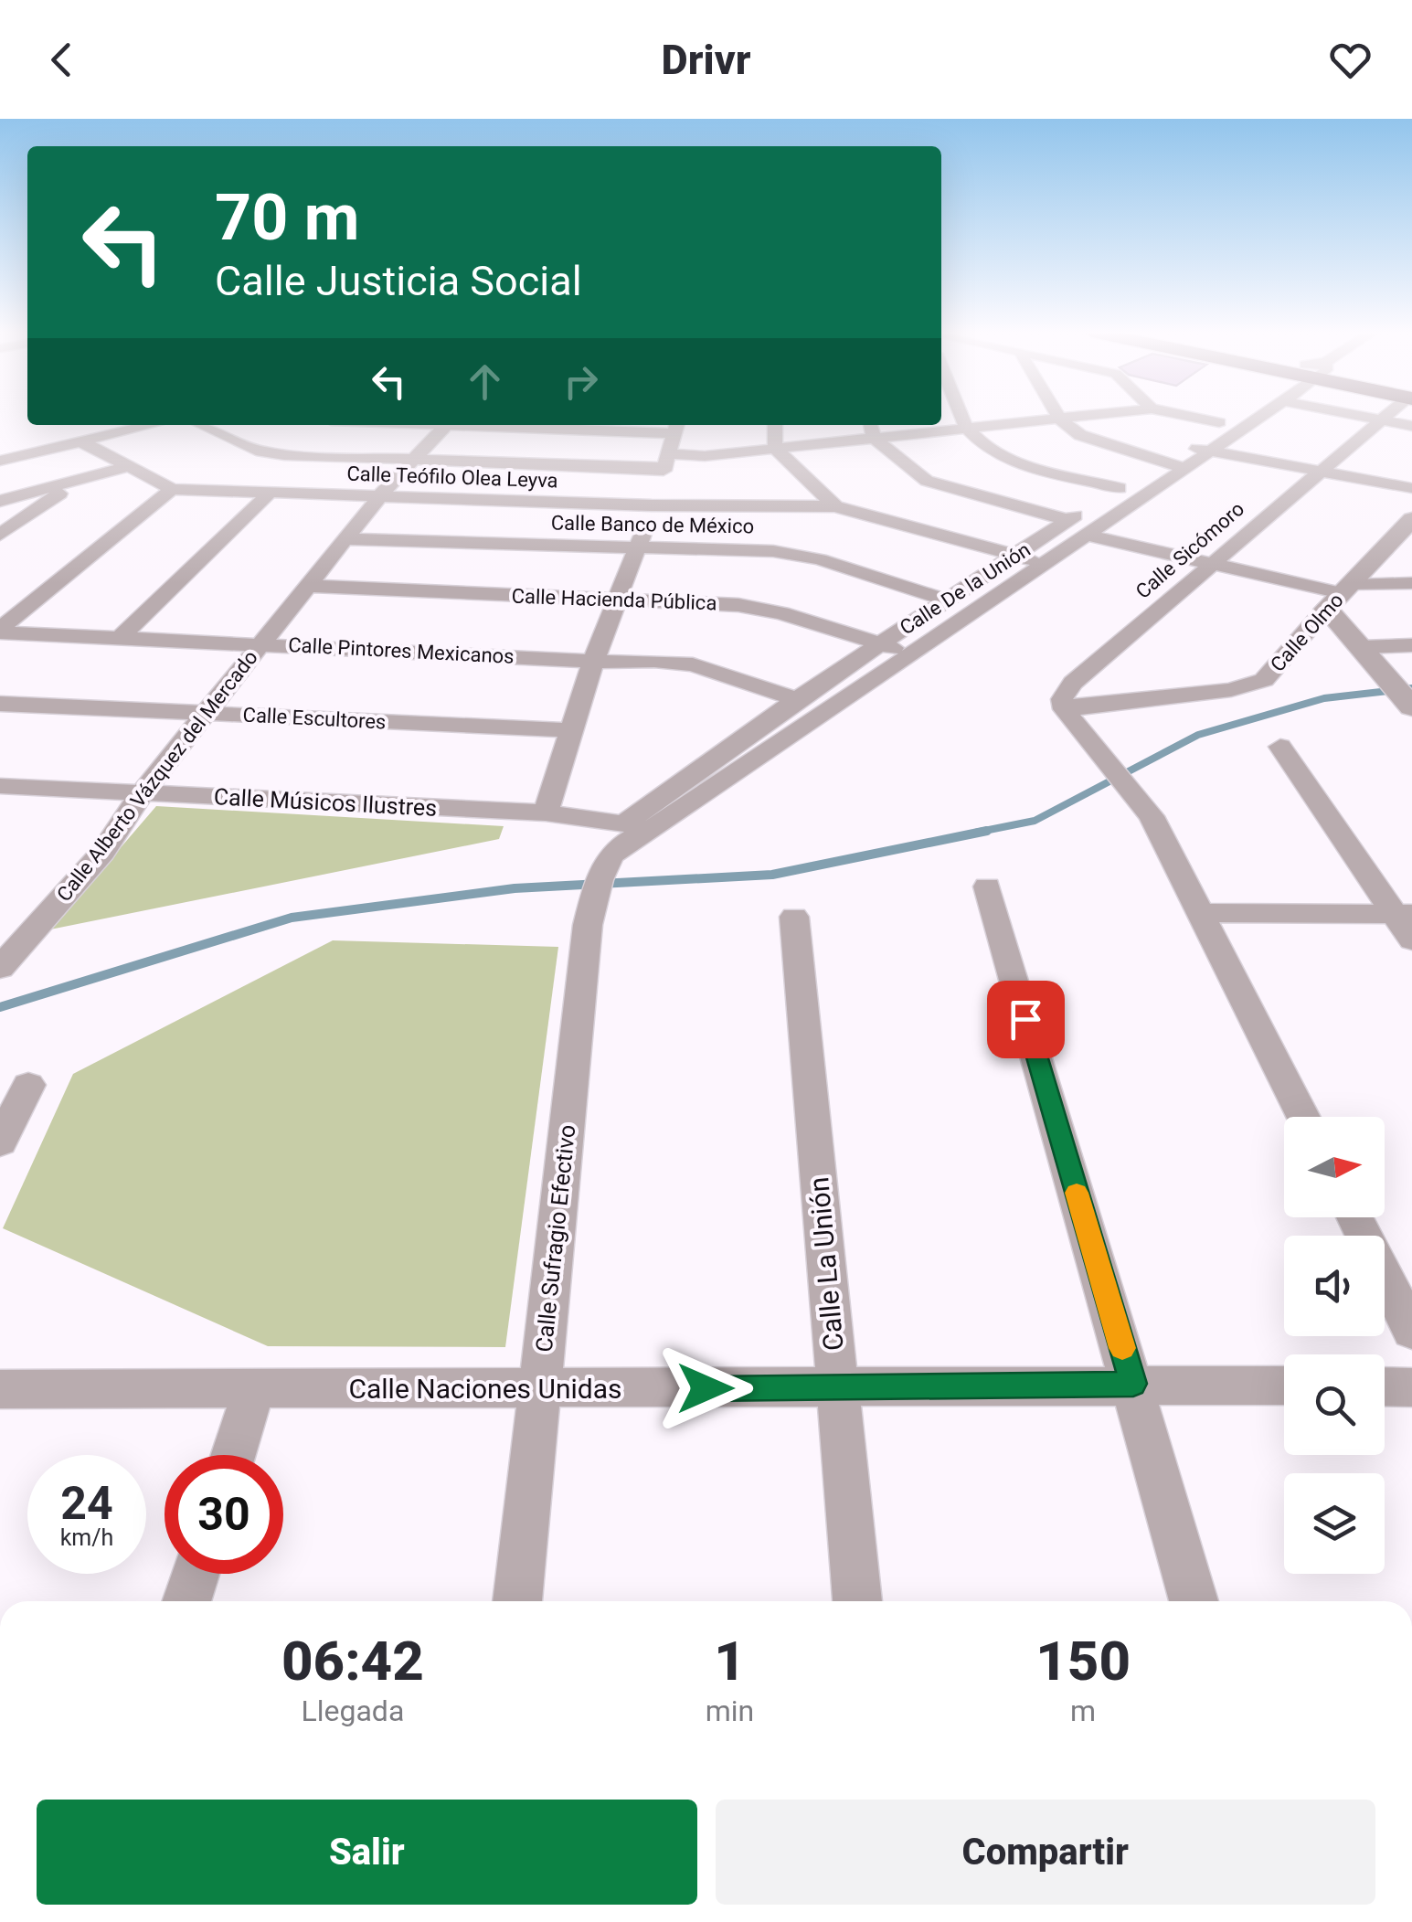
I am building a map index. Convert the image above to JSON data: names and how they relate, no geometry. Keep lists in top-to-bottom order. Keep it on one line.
{"streets":{"street":["Calle Teófilo Olea Leyva","Calle Banco de México","Calle Sicómoro","Calle De la Unión","Calle Hacienda Pública","Calle Olmo","Calle Pintores Mexicanos","Calle Escultores","Calle Alberto Vázquez del Mercado","Calle Músicos Ilustres","Calle Sufragio Efectivo","Calle La Unión","Calle Naciones Unidas"]},"crossings":[["Calle Teófilo Olea Leyva","Calle Alberto Vázquez del Mercado"],["Calle Banco de México","Calle De la Unión"],["Calle Banco de México","Calle Alberto Vázquez del Mercado"],["Calle Sicómoro","Calle Olmo"],["Calle De la Unión","Calle Hacienda Pública"],["Calle De la Unión","Calle Pintores Mexicanos"],["Calle De la Unión","Calle Músicos Ilustres"],["Calle De la Unión","Calle Sufragio Efectivo"],["Calle Hacienda Pública","Calle Alberto Vázquez del Mercado"],["Calle Pintores Mexicanos","Calle Alberto Vázquez del Mercado"],["Calle Escultores","Calle Alberto Vázquez del Mercado"],["Calle Alberto Vázquez del Mercado","Calle Músicos Ilustres"],["Calle Sufragio Efectivo","Calle Naciones Unidas"],["Calle La Unión","Calle Naciones Unidas"]],"north":"right","page":{"header":"Drivr","turn":["70 m","Calle Justicia Social"],"speed":"24 km/h","limit":"30","eta":["06:42","Llegada","1","min","150","m"],"buttons":["Salir","Compartir"]}}
